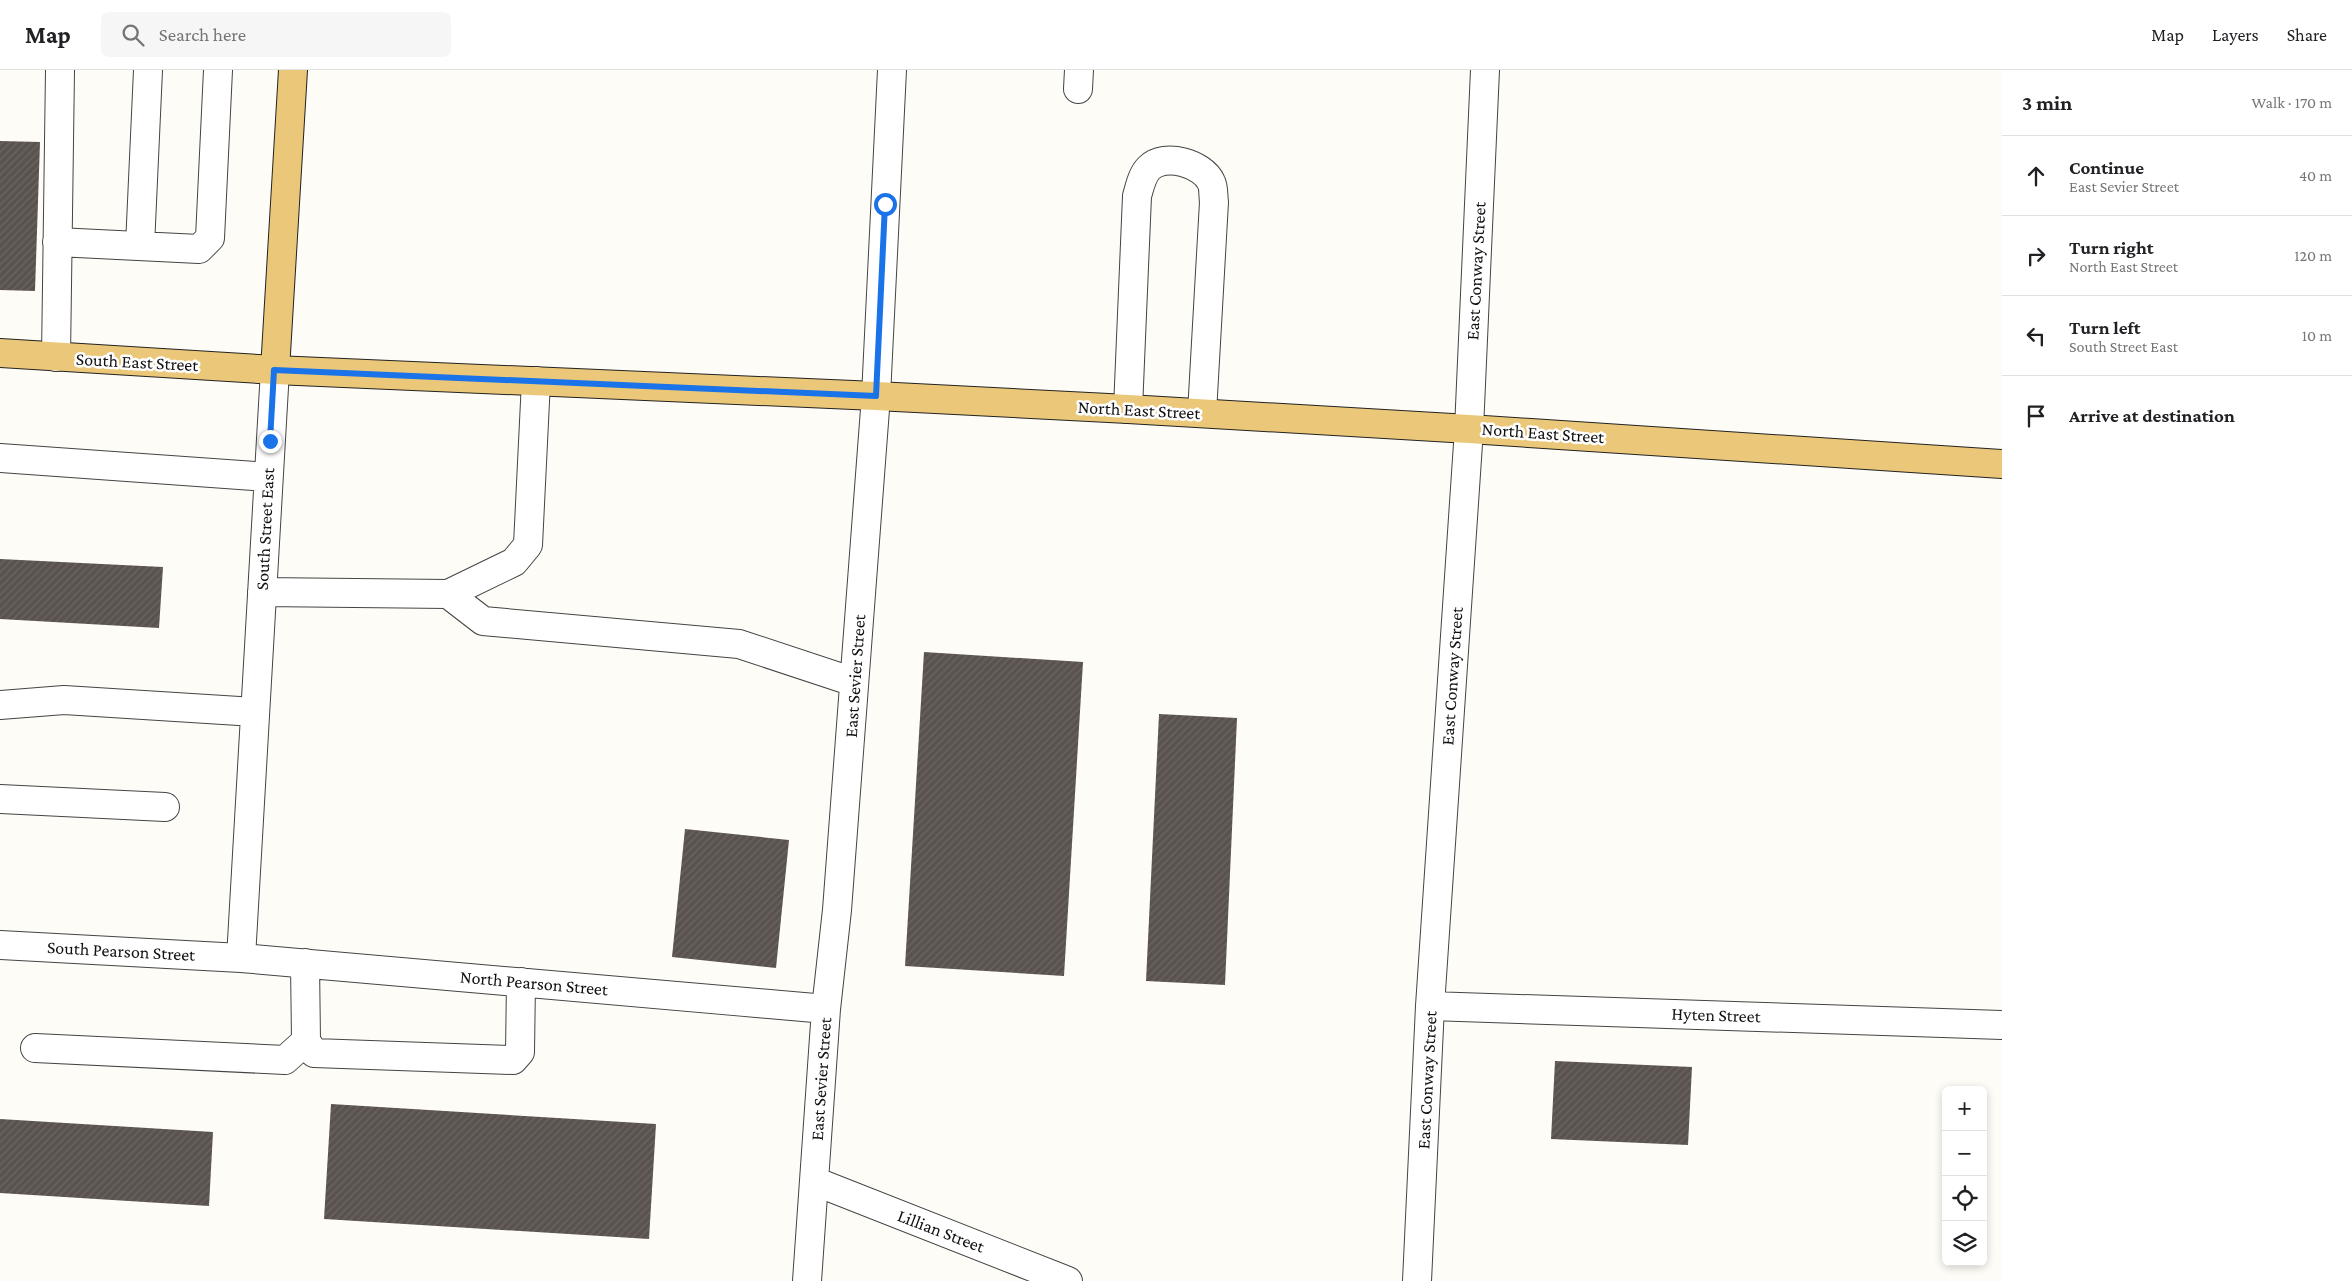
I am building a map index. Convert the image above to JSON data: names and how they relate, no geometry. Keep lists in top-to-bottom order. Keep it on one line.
{"streets":{"main road":["South East Street","North East Street","South Street East"],"street":["East Conway Street","East Sevier Street","South Pearson Street","North Pearson Street","Hyten Street","Lillian Street"]},"crossings":[["East Conway Street","North East Street"],["East Conway Street","Hyten Street"],["South East Street","North East Street"],["South East Street","South Street East"],["North East Street","South Street East"],["North East Street","East Sevier Street"],["South Street East","South Pearson Street"],["South Street East","North Pearson Street"],["East Sevier Street","North Pearson Street"],["East Sevier Street","Lillian Street"],["South Pearson Street","North Pearson Street"]],"page":{"header":"Map","search":"Search here","nav":["Map","Layers","Share"],"heading":["3 min","Walk · 170 m"],"list":[["Continue","East Sevier Street","40 m"],["Turn right","North East Street","120 m"],["Turn left","South Street East","10 m"],"Arrive at destination"],"map_buttons":["+","−"]}}
